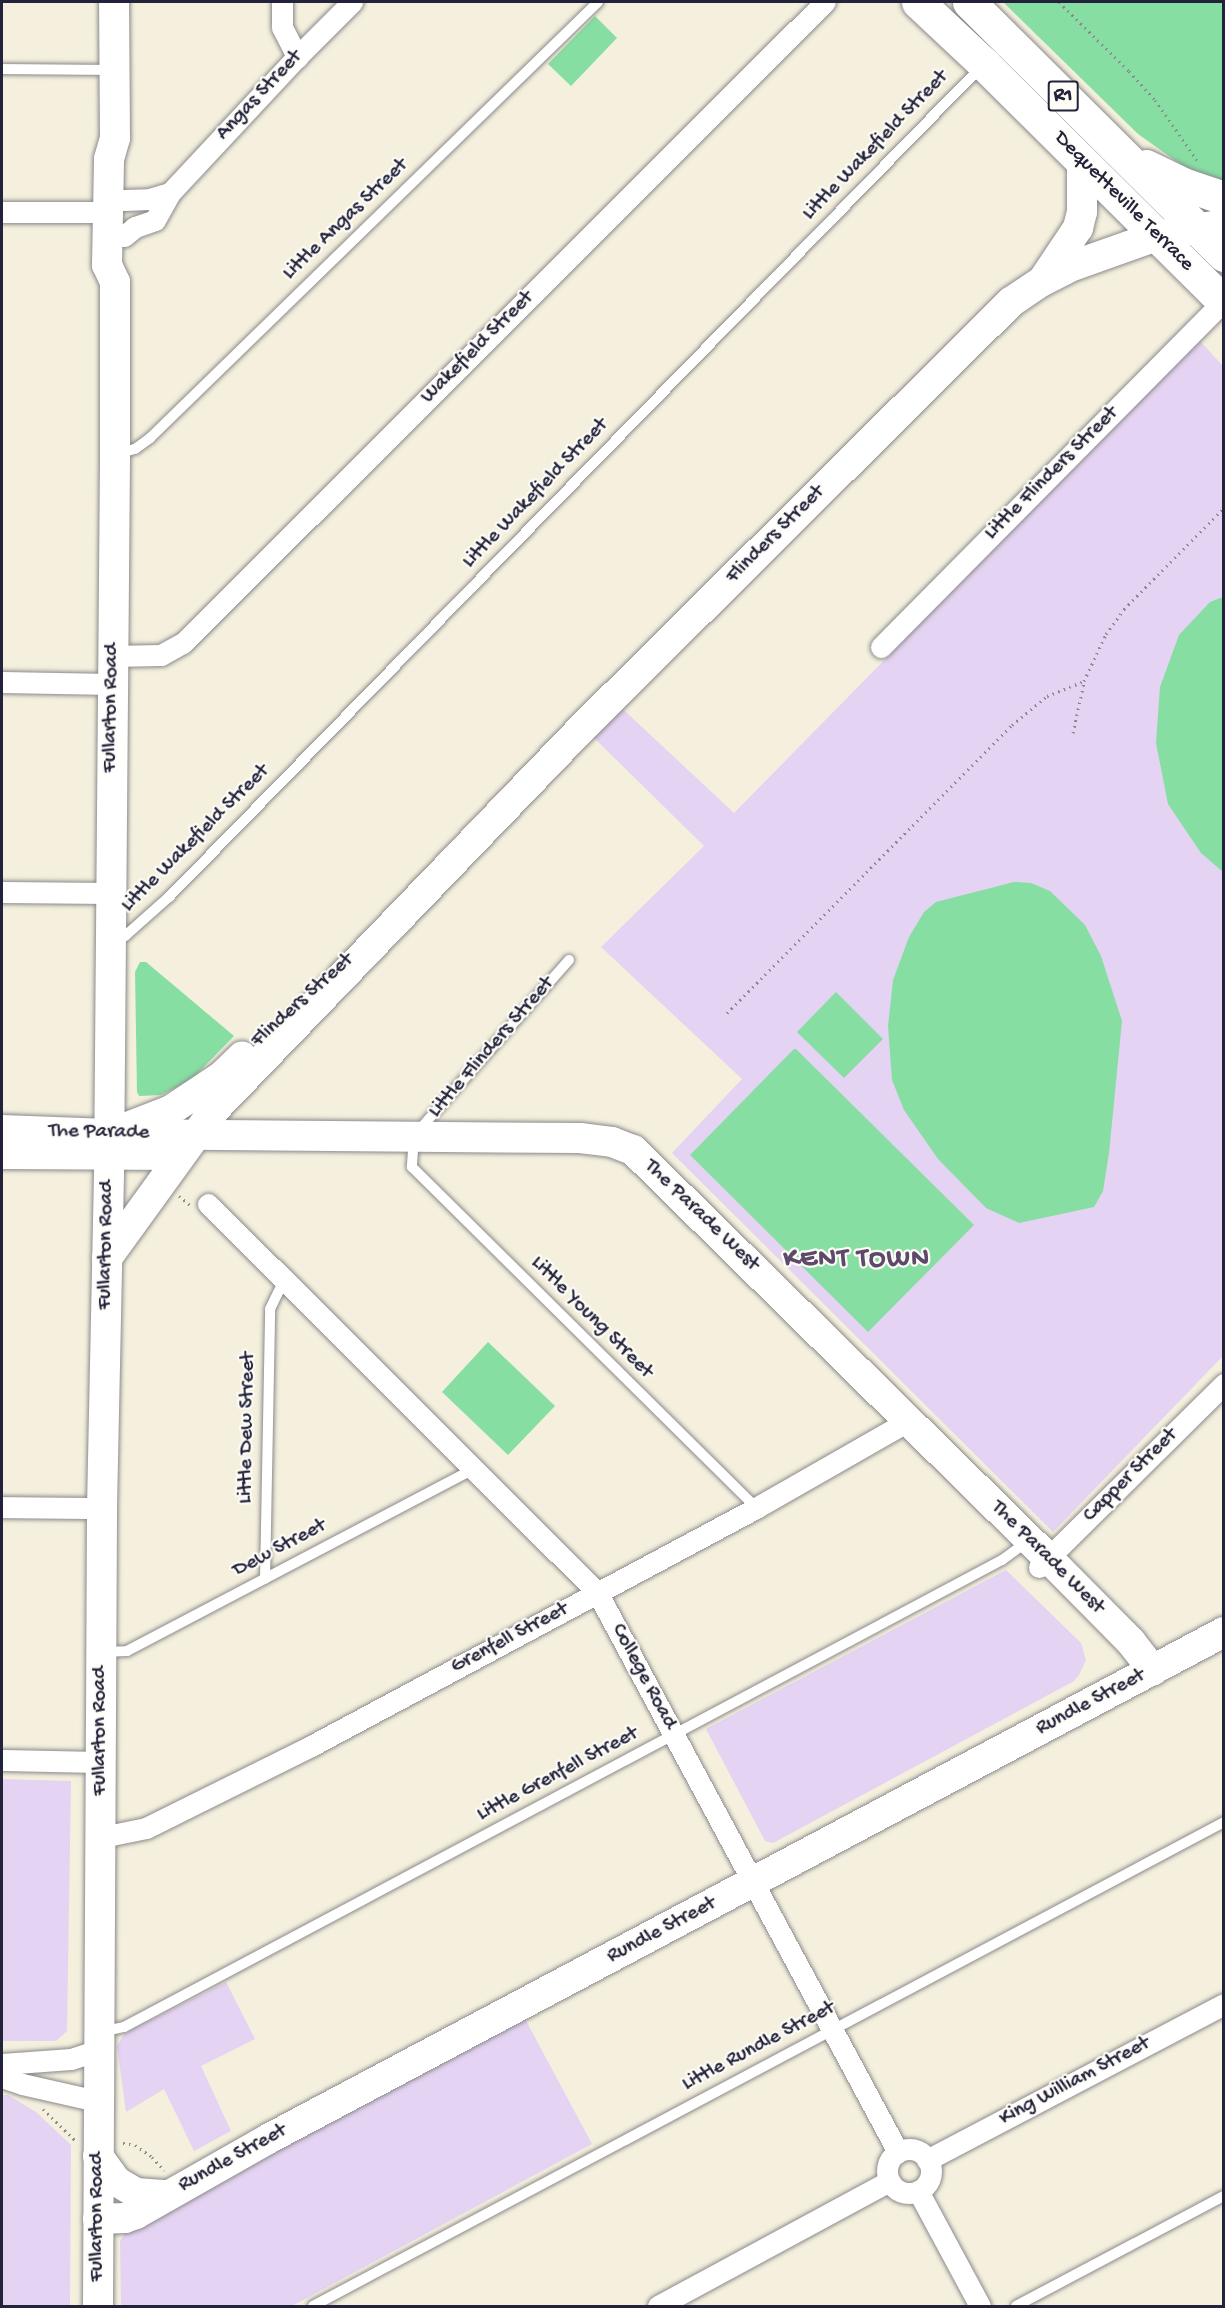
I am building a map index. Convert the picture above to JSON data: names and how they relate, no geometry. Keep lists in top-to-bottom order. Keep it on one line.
{"streets":{"highway":["R1","Dequetteville Terrace"],"main road":["Flinders Street","Fullarton Road","The Parade","The Parade West","Rundle Street"],"street":["Angas Street","Wakefield Street","Little Flinders Street","Capper Street","Grenfell Street","College Road","King William Street"],"lane":["Little Wakefield Street","Little Angas Street","Little Young Street","Little Dew Street","Dew Street","Little Grenfell Street","Little Rundle Street"]},"crossings":[["Angas Street","Fullarton Road"],["Little Wakefield Street","Dequetteville Terrace"],["Little Wakefield Street","Fullarton Road"],["Dequetteville Terrace","Little Flinders Street"],["Dequetteville Terrace","Flinders Street"],["Little Angas Street","Fullarton Road"],["Wakefield Street","Fullarton Road"],["Little Flinders Street","The Parade West"],["Little Flinders Street","Little Young Street"],["Flinders Street","Fullarton Road"],["Flinders Street","The Parade"],["Flinders Street","The Parade West"],["Fullarton Road","The Parade"],["Fullarton Road","Dew Street"],["Fullarton Road","Grenfell Street"],["Fullarton Road","Rundle Street"],["Fullarton Road","Little Grenfell Street"],["The Parade","The Parade West"],["The Parade West","Little Young Street"],["The Parade West","Capper Street"],["The Parade West","Grenfell Street"],["The Parade West","Rundle Street"],["The Parade West","Little Grenfell Street"],["Little Young Street","Grenfell Street"],["Little Dew Street","Dew Street"],["Little Dew Street","College Road"],["Capper Street","Little Grenfell Street"],["Dew Street","College Road"],["Grenfell Street","College Road"],["College Road","Rundle Street"],["College Road","Little Grenfell Street"],["College Road","Little Rundle Street"],["College Road","King William Street"]],"districts":["KENT TOWN"]}
